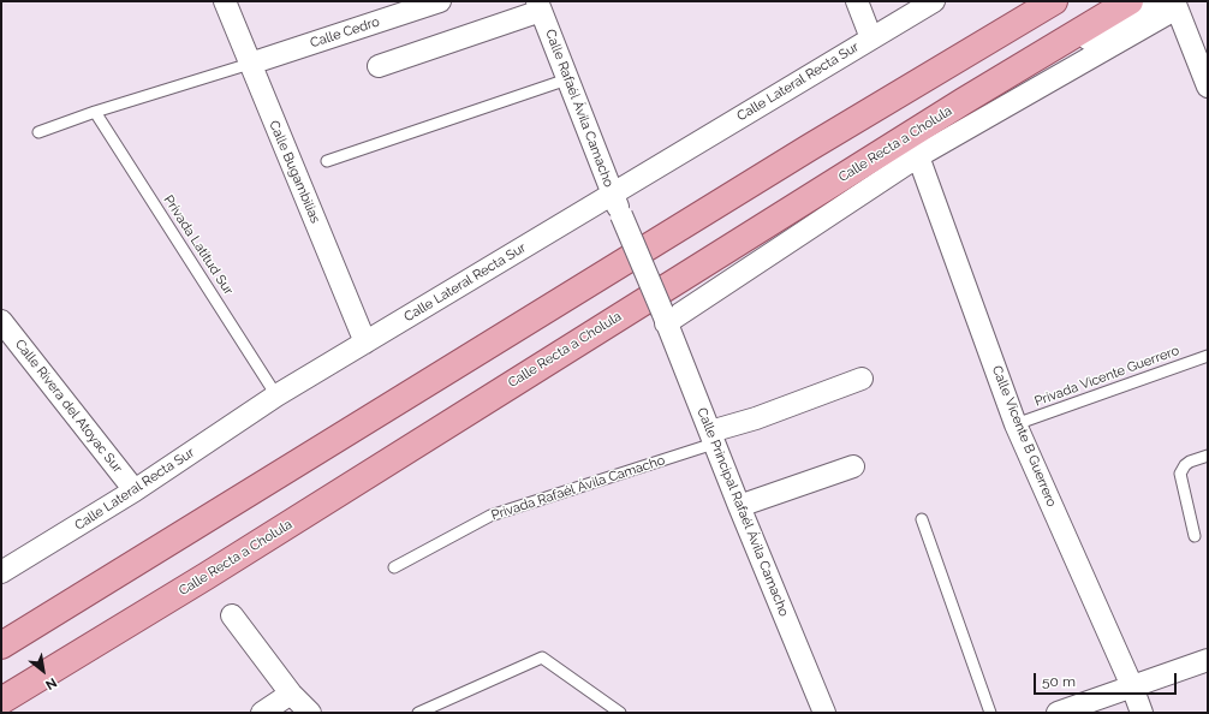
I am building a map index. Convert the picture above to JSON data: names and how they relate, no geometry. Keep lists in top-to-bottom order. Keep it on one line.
{"streets":{"main road":["Calle Recta a Cholula"],"street":["Calle Cedro","Calle Lateral Recta Sur","Calle Rafaél Ávila Camacho","Calle Bugambilias","Calle Rivera del Atoyac Sur","Calle Vicente B Guerrero","Privada Rafaél Ávila Camacho","Calle Principal Rafaél Ávila Camacho"],"lane":["Privada Latitud Sur","Privada Vicente Guerrero"]},"crossings":[["Calle Cedro","Calle Bugambilias"],["Calle Lateral Recta Sur","Calle Rafaél Ávila Camacho"],["Calle Lateral Recta Sur","Calle Bugambilias"],["Calle Lateral Recta Sur","Privada Latitud Sur"],["Calle Lateral Recta Sur","Calle Rivera del Atoyac Sur"],["Calle Rafaél Ávila Camacho","Calle Principal Rafaél Ávila Camacho"],["Privada Vicente Guerrero","Calle Vicente B Guerrero"],["Privada Rafaél Ávila Camacho","Calle Principal Rafaél Ávila Camacho"]],"scale_bar":"50 m","north":"bottom right"}
